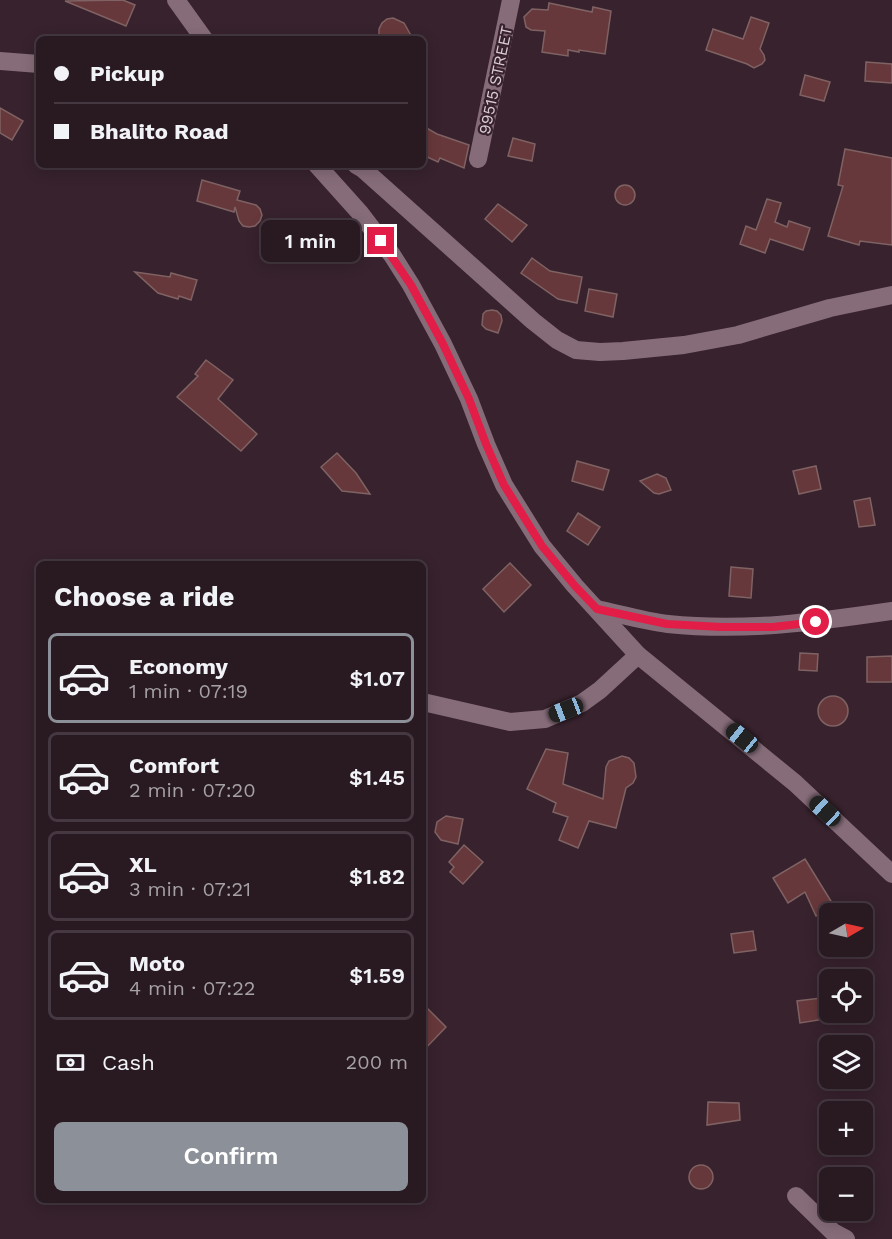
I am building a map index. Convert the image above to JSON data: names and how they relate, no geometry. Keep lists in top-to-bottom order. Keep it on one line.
{"streets":{"street":["99515 STREET"]},"north":"right","page":{"banner":["Pickup","Bhalito Road"],"bubble":"1 min","heading":"Choose a ride","list":[{"name":"Economy","note":"1 min · 07:19","value":"$1.07"},{"name":"Comfort","note":"2 min · 07:20","value":"$1.45"},{"name":"XL","note":"3 min · 07:21","value":"$1.82"},{"name":"Moto","note":"4 min · 07:22","value":"$1.59"}],"map_buttons":["+","−"],"pay":["Cash","200 m"],"buttons":"Confirm"}}
